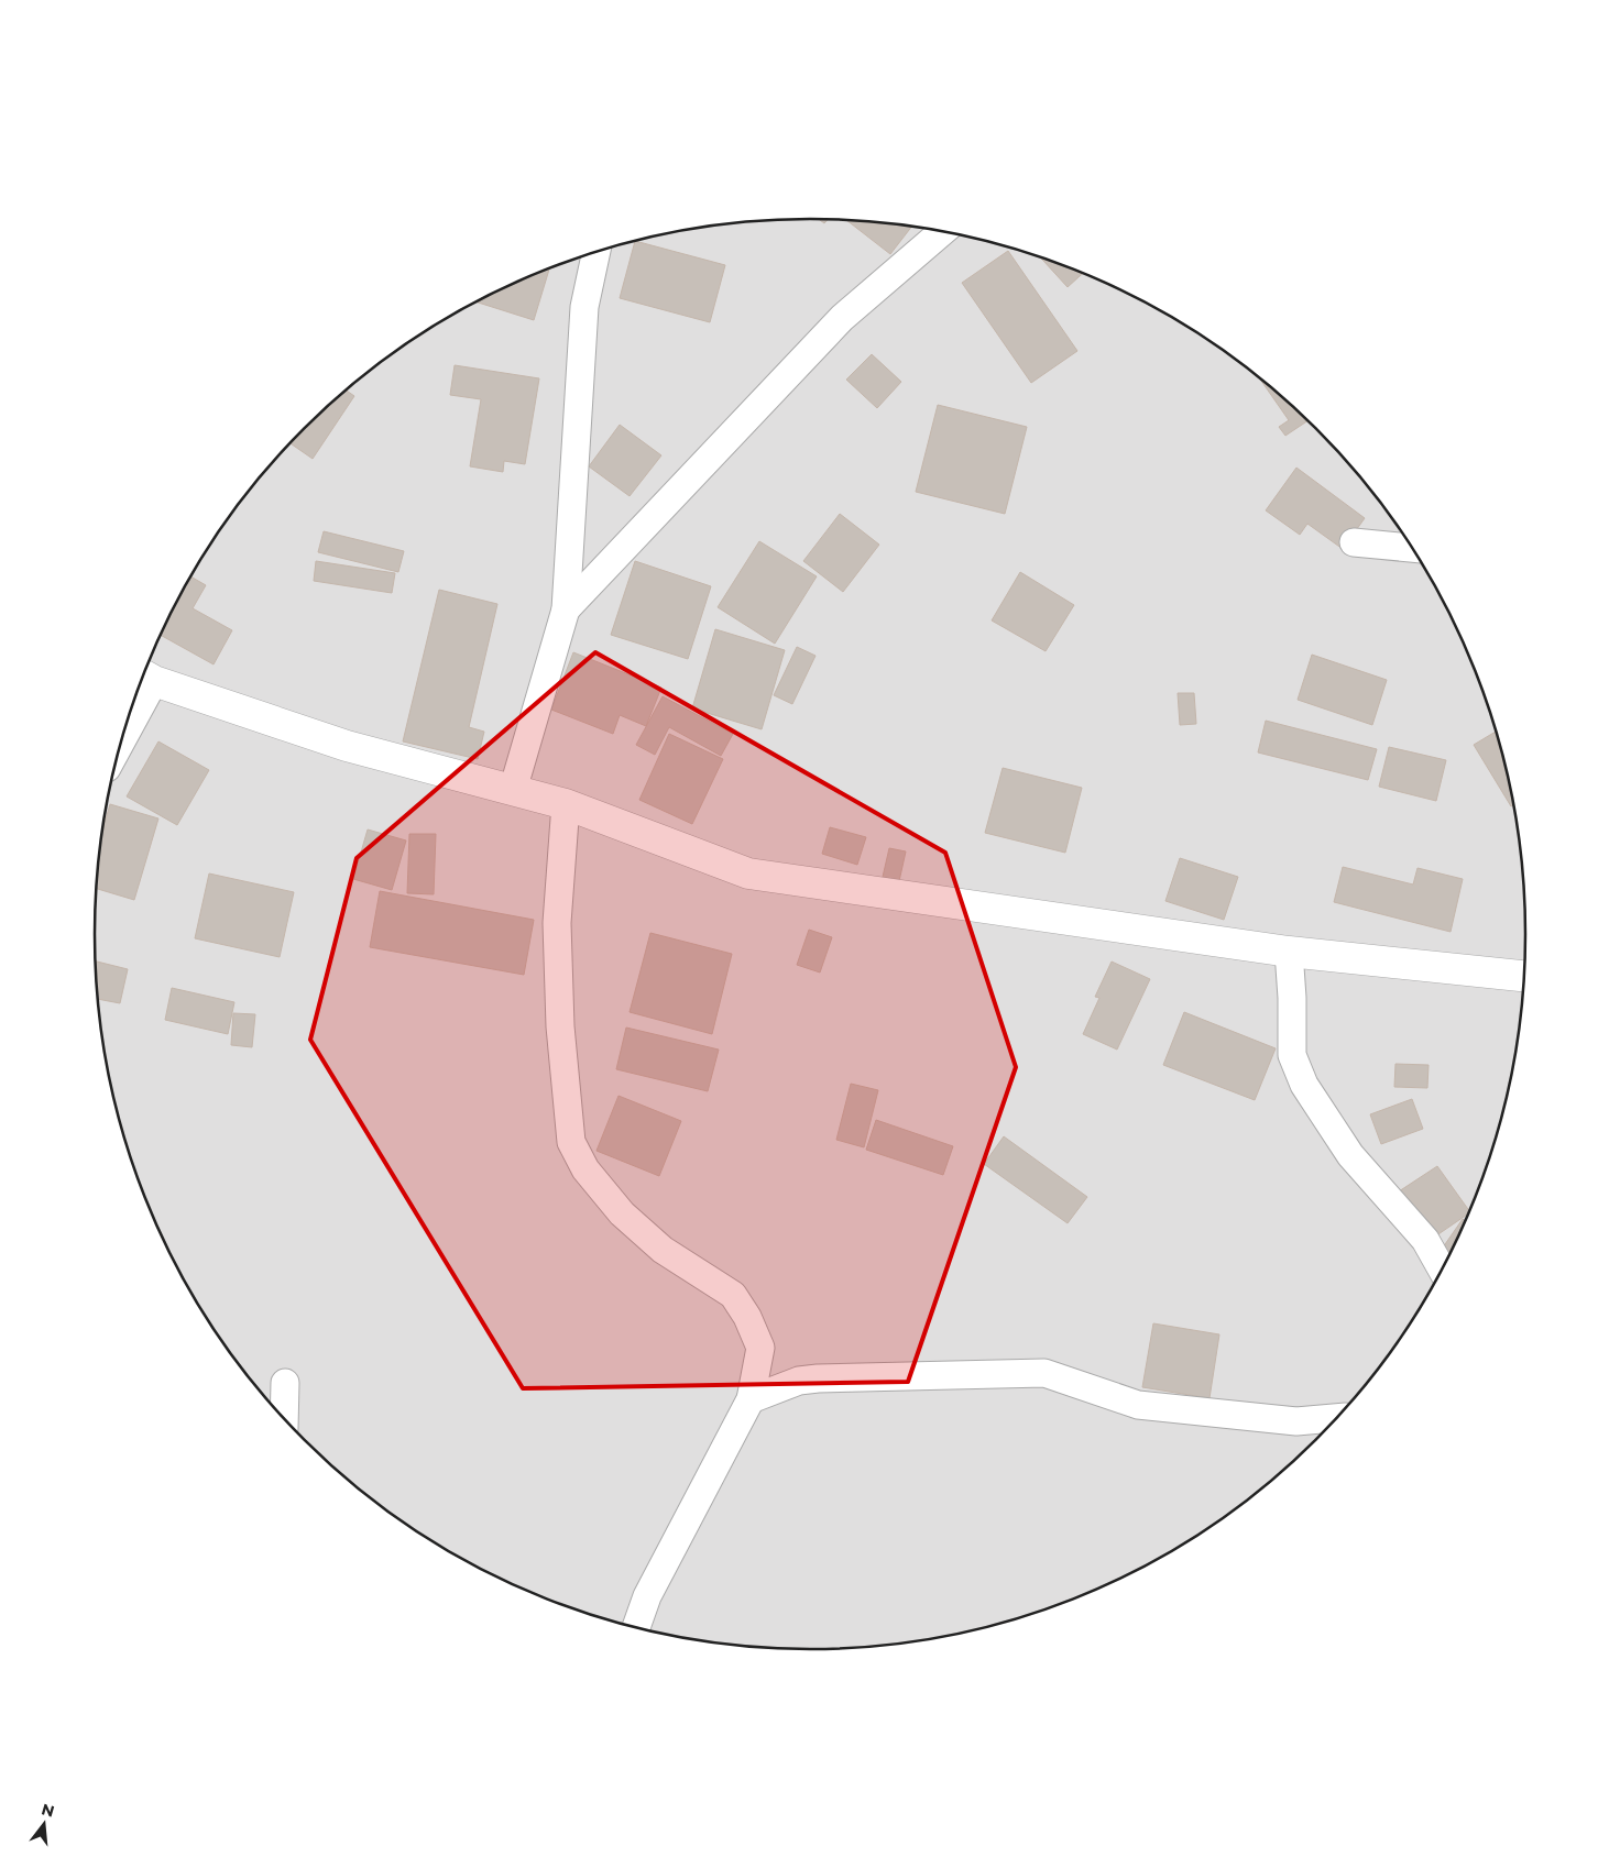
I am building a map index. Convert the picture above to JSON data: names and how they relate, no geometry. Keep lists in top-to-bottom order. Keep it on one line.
{"north":"top"}
